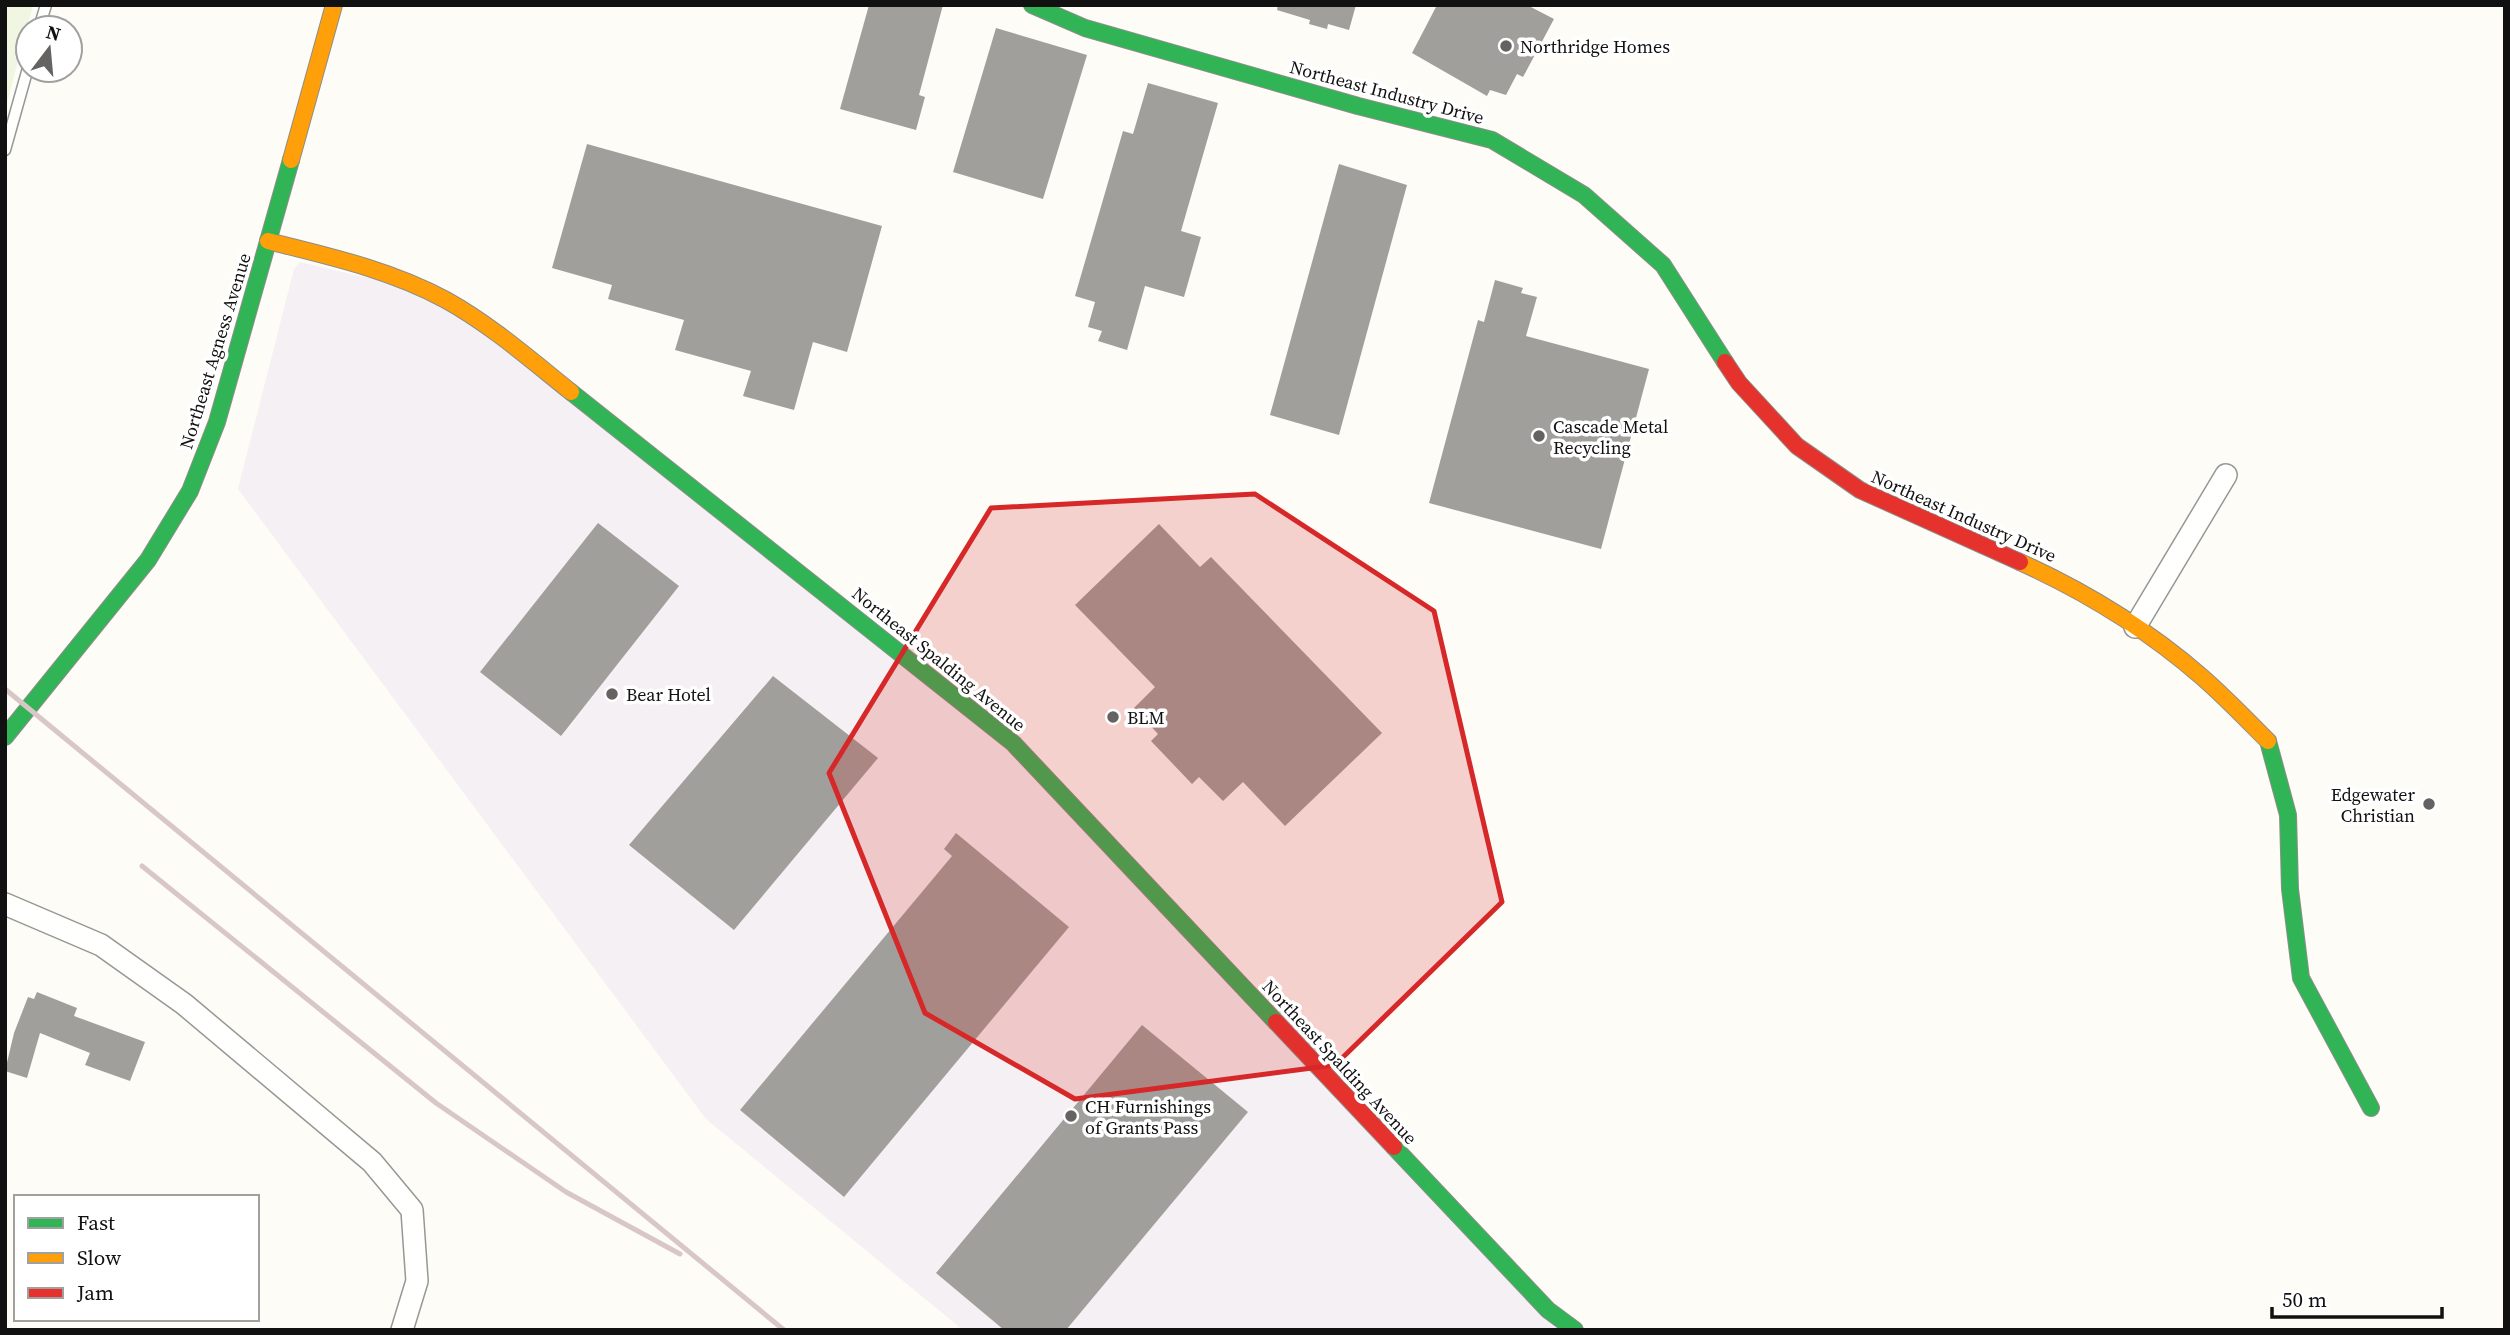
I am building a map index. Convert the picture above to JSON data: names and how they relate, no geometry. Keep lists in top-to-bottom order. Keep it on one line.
{"streets":{"street":["Northeast Industry Drive","Northeast Agness Avenue","Northeast Spalding Avenue"]},"crossings":[["Northeast Agness Avenue","Northeast Spalding Avenue"]],"places":["Northridge Homes","Cascade Metal Recycling","Bear Hotel","BLM","Edgewater Christian","CH Furnishings of Grants Pass"],"legend":["Fast","Slow","Jam"],"scale_bar":"50 m","north":"top"}
